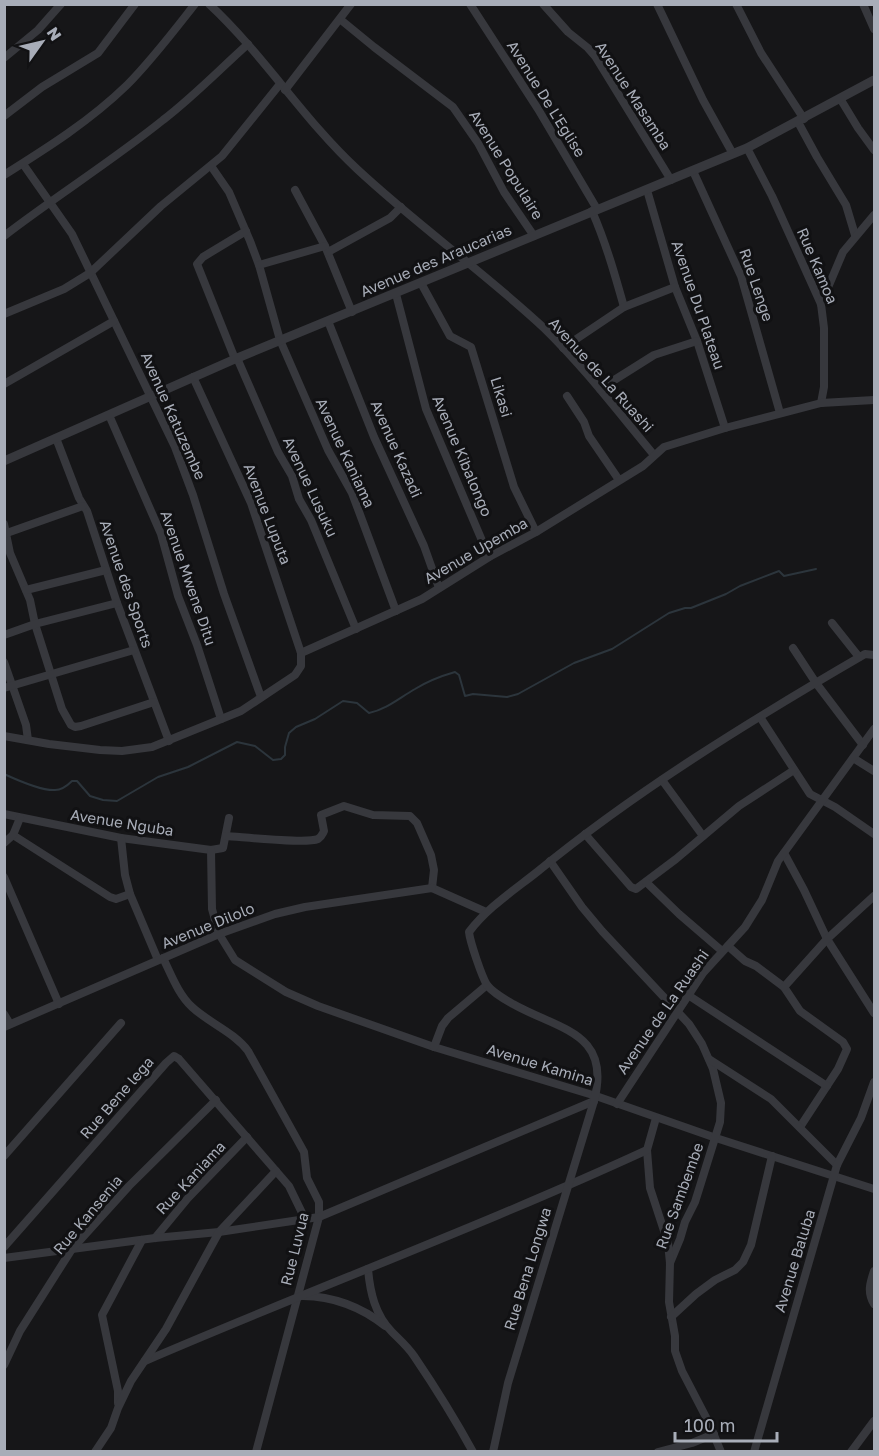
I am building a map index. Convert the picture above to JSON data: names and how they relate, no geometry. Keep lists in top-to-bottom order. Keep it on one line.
{"streets":{"street":["Avenue Masamba","Avenue De L'Eglise","Avenue Populaire","Avenue des Araucarias","Rue Kamoa","Rue Lenge","Avenue Du Plateau","Avenue de La Ruashi","Likasi","Avenue Katuzembe","Avenue Kazadi","Avenue Kaniama","Avenue Kibalongo","Avenue Lusuku","Avenue Luputa","Avenue Upemba","Avenue Mwene Ditu","Avenue des Sports","Avenue Nguba","Avenue Dilolo","Avenue Kamina","Rue Bene lega","Rue Kaniama","Rue Sambembe","Rue Kansenia","Rue Luvua","Avenue Baluba","Rue Bena Longwa"]},"crossings":[["Avenue Masamba","Avenue des Araucarias"],["Avenue De L'Eglise","Avenue des Araucarias"],["Avenue Populaire","Avenue des Araucarias"],["Avenue des Araucarias","Rue Kamoa"],["Avenue des Araucarias","Rue Lenge"],["Avenue des Araucarias","Avenue Du Plateau"],["Avenue des Araucarias","Avenue de La Ruashi"],["Avenue des Araucarias","Likasi"],["Avenue des Araucarias","Avenue Katuzembe"],["Avenue des Araucarias","Avenue Kazadi"],["Avenue des Araucarias","Avenue Kaniama"],["Avenue des Araucarias","Avenue Kibalongo"],["Avenue des Araucarias","Avenue Lusuku"],["Avenue des Araucarias","Avenue Luputa"],["Avenue des Araucarias","Avenue Mwene Ditu"],["Avenue des Araucarias","Avenue des Sports"],["Rue Kamoa","Avenue de La Ruashi"],["Rue Lenge","Avenue de La Ruashi"],["Avenue Du Plateau","Avenue de La Ruashi"],["Avenue de La Ruashi","Avenue Upemba"],["Avenue de La Ruashi","Avenue Kamina"],["Likasi","Avenue Upemba"],["Avenue Katuzembe","Avenue Luputa"],["Avenue Kazadi","Avenue Upemba"],["Avenue Kaniama","Avenue Lusuku"],["Avenue Kaniama","Avenue Upemba"],["Avenue Kibalongo","Avenue Upemba"],["Avenue Lusuku","Avenue Upemba"],["Avenue Luputa","Avenue Upemba"],["Avenue Nguba","Avenue Kamina"],["Avenue Nguba","Rue Luvua"],["Avenue Dilolo","Avenue Kamina"],["Avenue Dilolo","Rue Luvua"],["Avenue Kamina","Rue Sambembe"],["Avenue Kamina","Avenue Baluba"],["Avenue Kamina","Rue Bena Longwa"],["Rue Bene lega","Rue Kaniama"],["Rue Bene lega","Rue Kansenia"]],"scale_bar":"100 m","north":"top right"}
